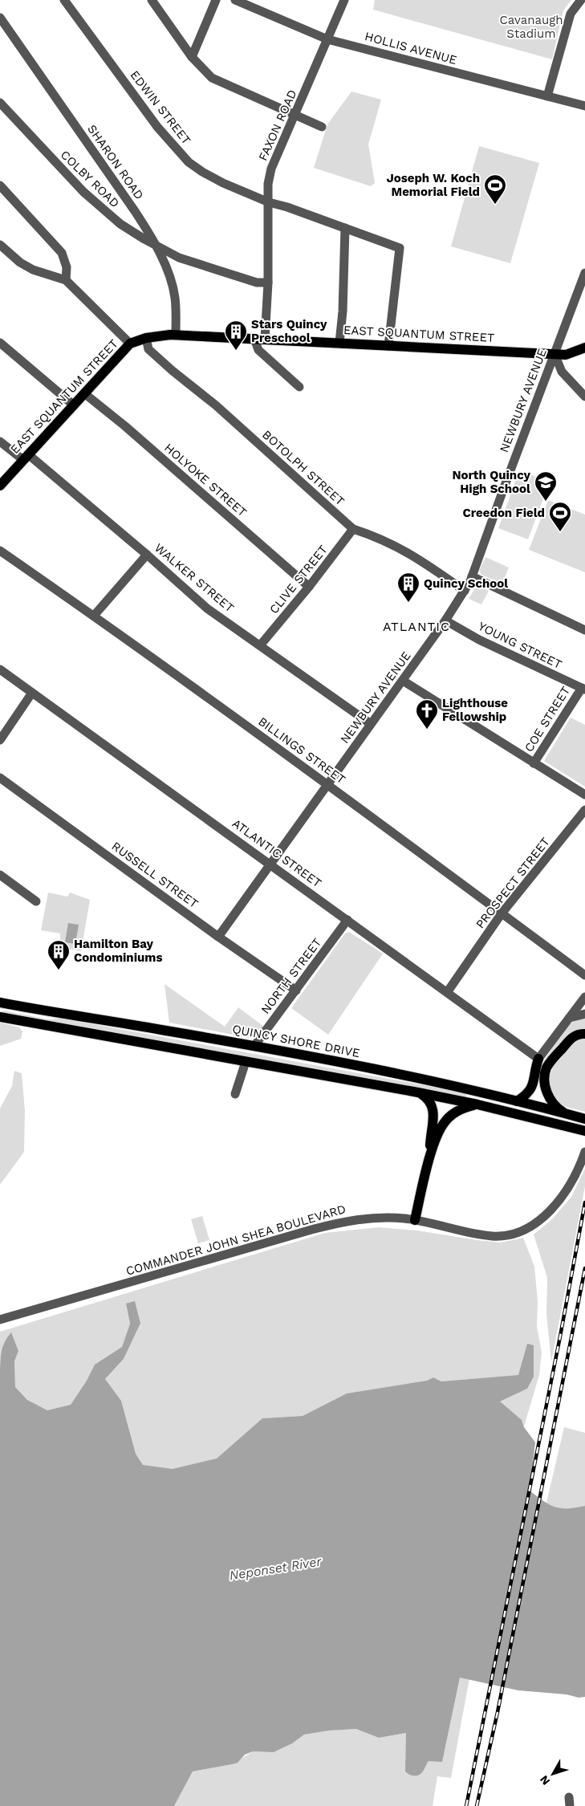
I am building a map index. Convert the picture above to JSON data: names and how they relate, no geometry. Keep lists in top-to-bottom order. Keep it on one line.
{"streets":{"main road":["EAST SQUANTUM STREET","QUINCY SHORE DRIVE"],"street":["HOLLIS AVENUE","EDWIN STREET","FAXON ROAD","SHARON ROAD","COLBY ROAD","NEWBURY AVENUE","BOTOLPH STREET","HOLYOKE STREET","WALKER STREET","CLIVE STREET","YOUNG STREET","COE STREET","BILLINGS STREET","ATLANTIC STREET","RUSSELL STREET","PROSPECT STREET","NORTH STREET","COMMANDER JOHN SHEA BOULEVARD"]},"crossings":[["HOLLIS AVENUE","FAXON ROAD"],["EDWIN STREET","FAXON ROAD"],["EDWIN STREET","EAST SQUANTUM STREET"],["FAXON ROAD","COLBY ROAD"],["FAXON ROAD","EAST SQUANTUM STREET"],["SHARON ROAD","COLBY ROAD"],["SHARON ROAD","EAST SQUANTUM STREET"],["EAST SQUANTUM STREET","NEWBURY AVENUE"],["EAST SQUANTUM STREET","BOTOLPH STREET"],["EAST SQUANTUM STREET","HOLYOKE STREET"],["EAST SQUANTUM STREET","WALKER STREET"],["NEWBURY AVENUE","BOTOLPH STREET"],["NEWBURY AVENUE","WALKER STREET"],["NEWBURY AVENUE","YOUNG STREET"],["NEWBURY AVENUE","BILLINGS STREET"],["NEWBURY AVENUE","ATLANTIC STREET"],["NEWBURY AVENUE","RUSSELL STREET"],["BOTOLPH STREET","CLIVE STREET"],["HOLYOKE STREET","CLIVE STREET"],["WALKER STREET","CLIVE STREET"],["YOUNG STREET","COE STREET"],["BILLINGS STREET","PROSPECT STREET"],["ATLANTIC STREET","PROSPECT STREET"],["ATLANTIC STREET","NORTH STREET"],["RUSSELL STREET","NORTH STREET"],["NORTH STREET","QUINCY SHORE DRIVE"]],"districts":["ATLANTIC"],"water":["Neponset River"],"parks":["Cavanaugh Stadium"],"places":{"sports":["Joseph W. Koch Memorial Field","Creedon Field"],"building":["Stars Quincy Preschool","Quincy School","Hamilton Bay Condominiums"],"school or university":["North Quincy High School"],"church":["Lighthouse Fellowship"]},"north":"bottom left"}
